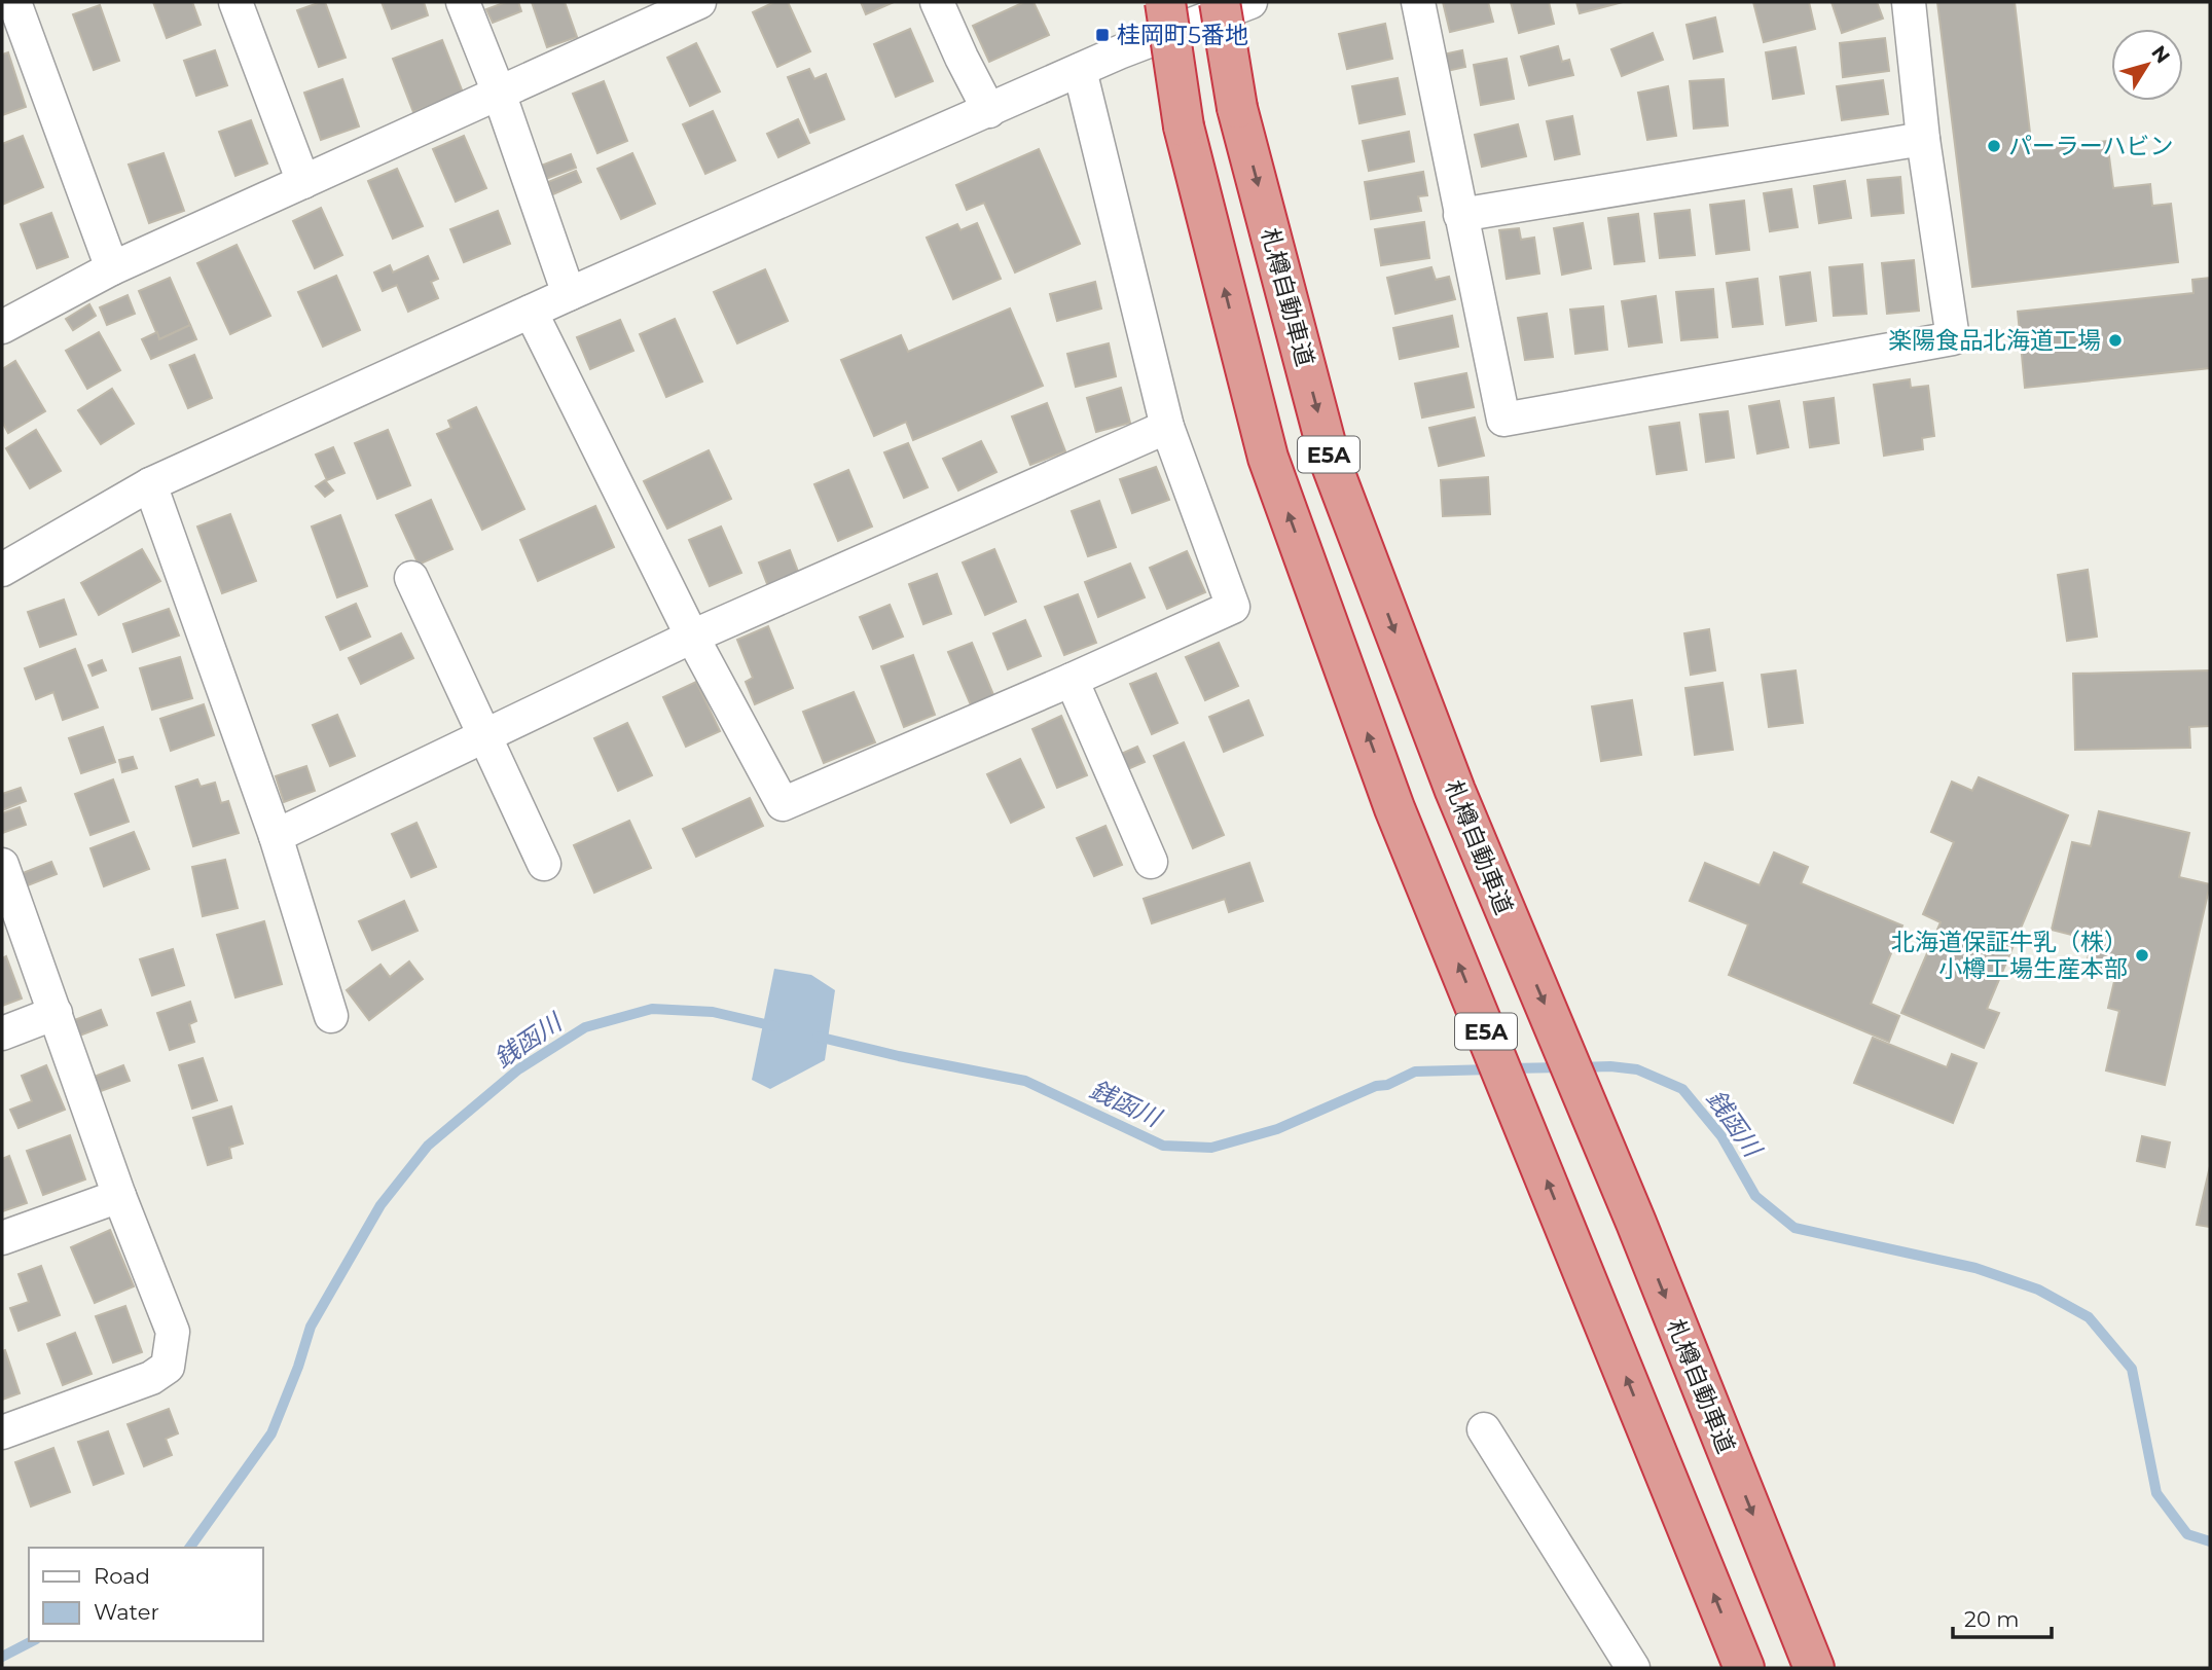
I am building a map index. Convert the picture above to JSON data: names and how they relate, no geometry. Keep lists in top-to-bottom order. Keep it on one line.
{"streets":{"highway":["札樽自動車道","E5A"]},"water":["銭函川"],"places":{"transit":["桂岡町5番地"],"other":["パーラーハビン","楽陽食品北海道工場","北海道保証牛乳（株） 小樽工場生産本部"]},"legend":["Road","Water"],"scale_bar":"20 m","north":"top right"}
